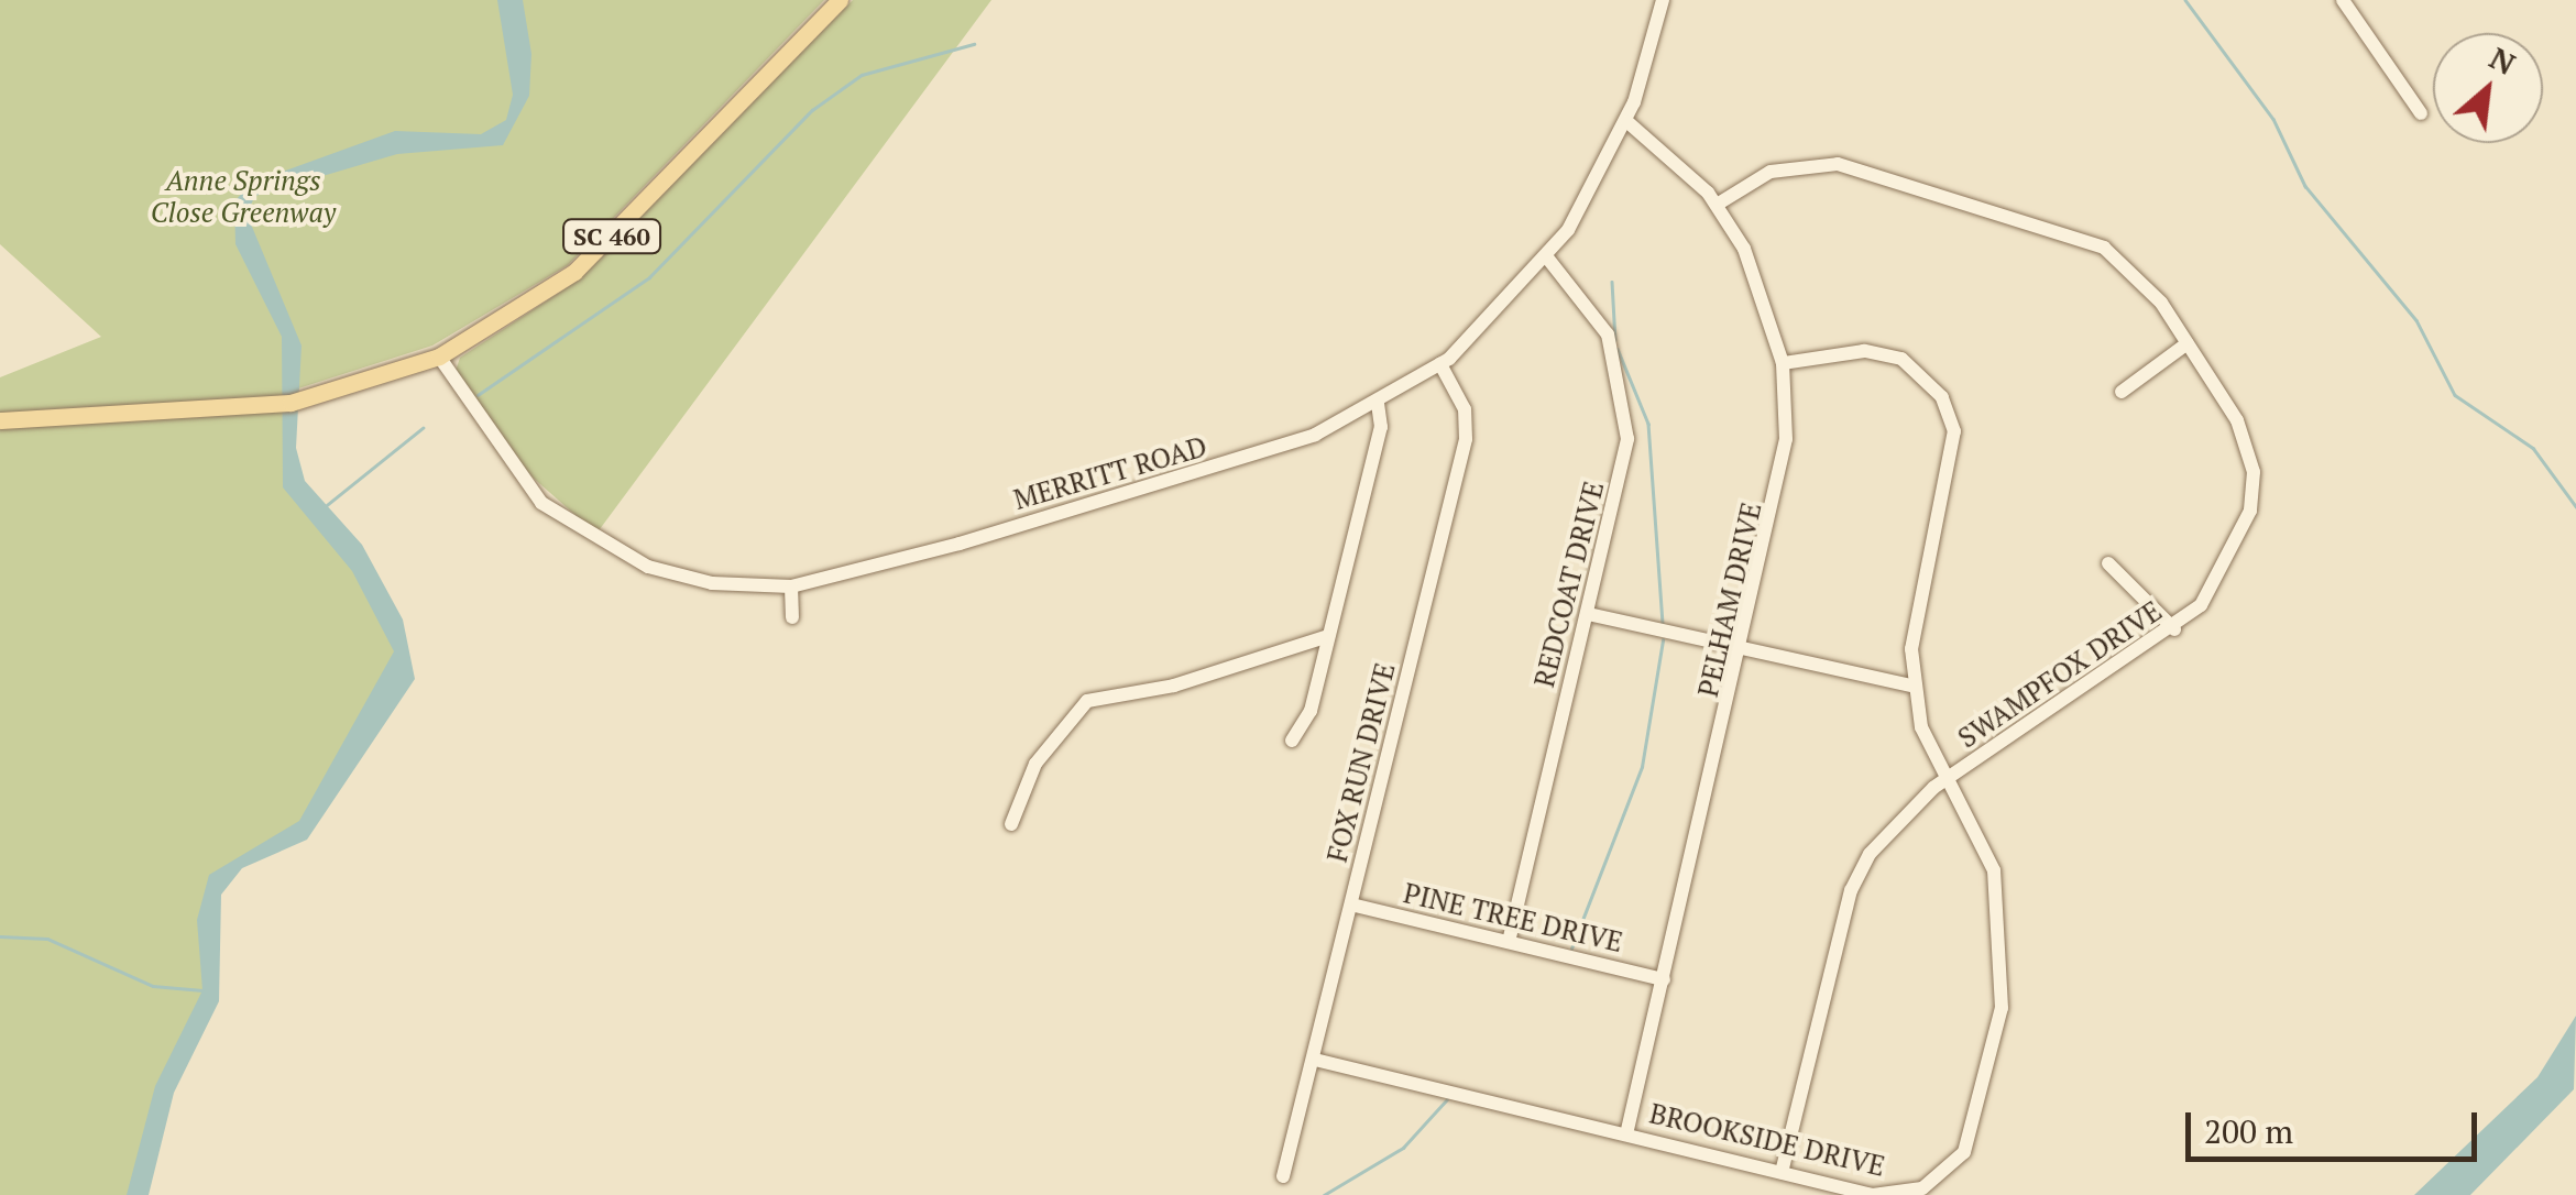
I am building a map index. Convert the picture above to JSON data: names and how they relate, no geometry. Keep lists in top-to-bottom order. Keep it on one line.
{"streets":{"main road":["SC 460"],"street":["MERRITT ROAD","REDCOAT DRIVE","PELHAM DRIVE","SWAMPFOX DRIVE","FOX RUN DRIVE","PINE TREE DRIVE","BROOKSIDE DRIVE"]},"crossings":[["SC 460","MERRITT ROAD"],["MERRITT ROAD","REDCOAT DRIVE"],["MERRITT ROAD","PELHAM DRIVE"],["MERRITT ROAD","FOX RUN DRIVE"],["REDCOAT DRIVE","PINE TREE DRIVE"],["PELHAM DRIVE","SWAMPFOX DRIVE"],["PELHAM DRIVE","PINE TREE DRIVE"],["PELHAM DRIVE","BROOKSIDE DRIVE"],["SWAMPFOX DRIVE","BROOKSIDE DRIVE"],["FOX RUN DRIVE","PINE TREE DRIVE"],["FOX RUN DRIVE","BROOKSIDE DRIVE"]],"parks":["Anne Springs Close Greenway"],"scale_bar":"200 m","north":"top right"}
